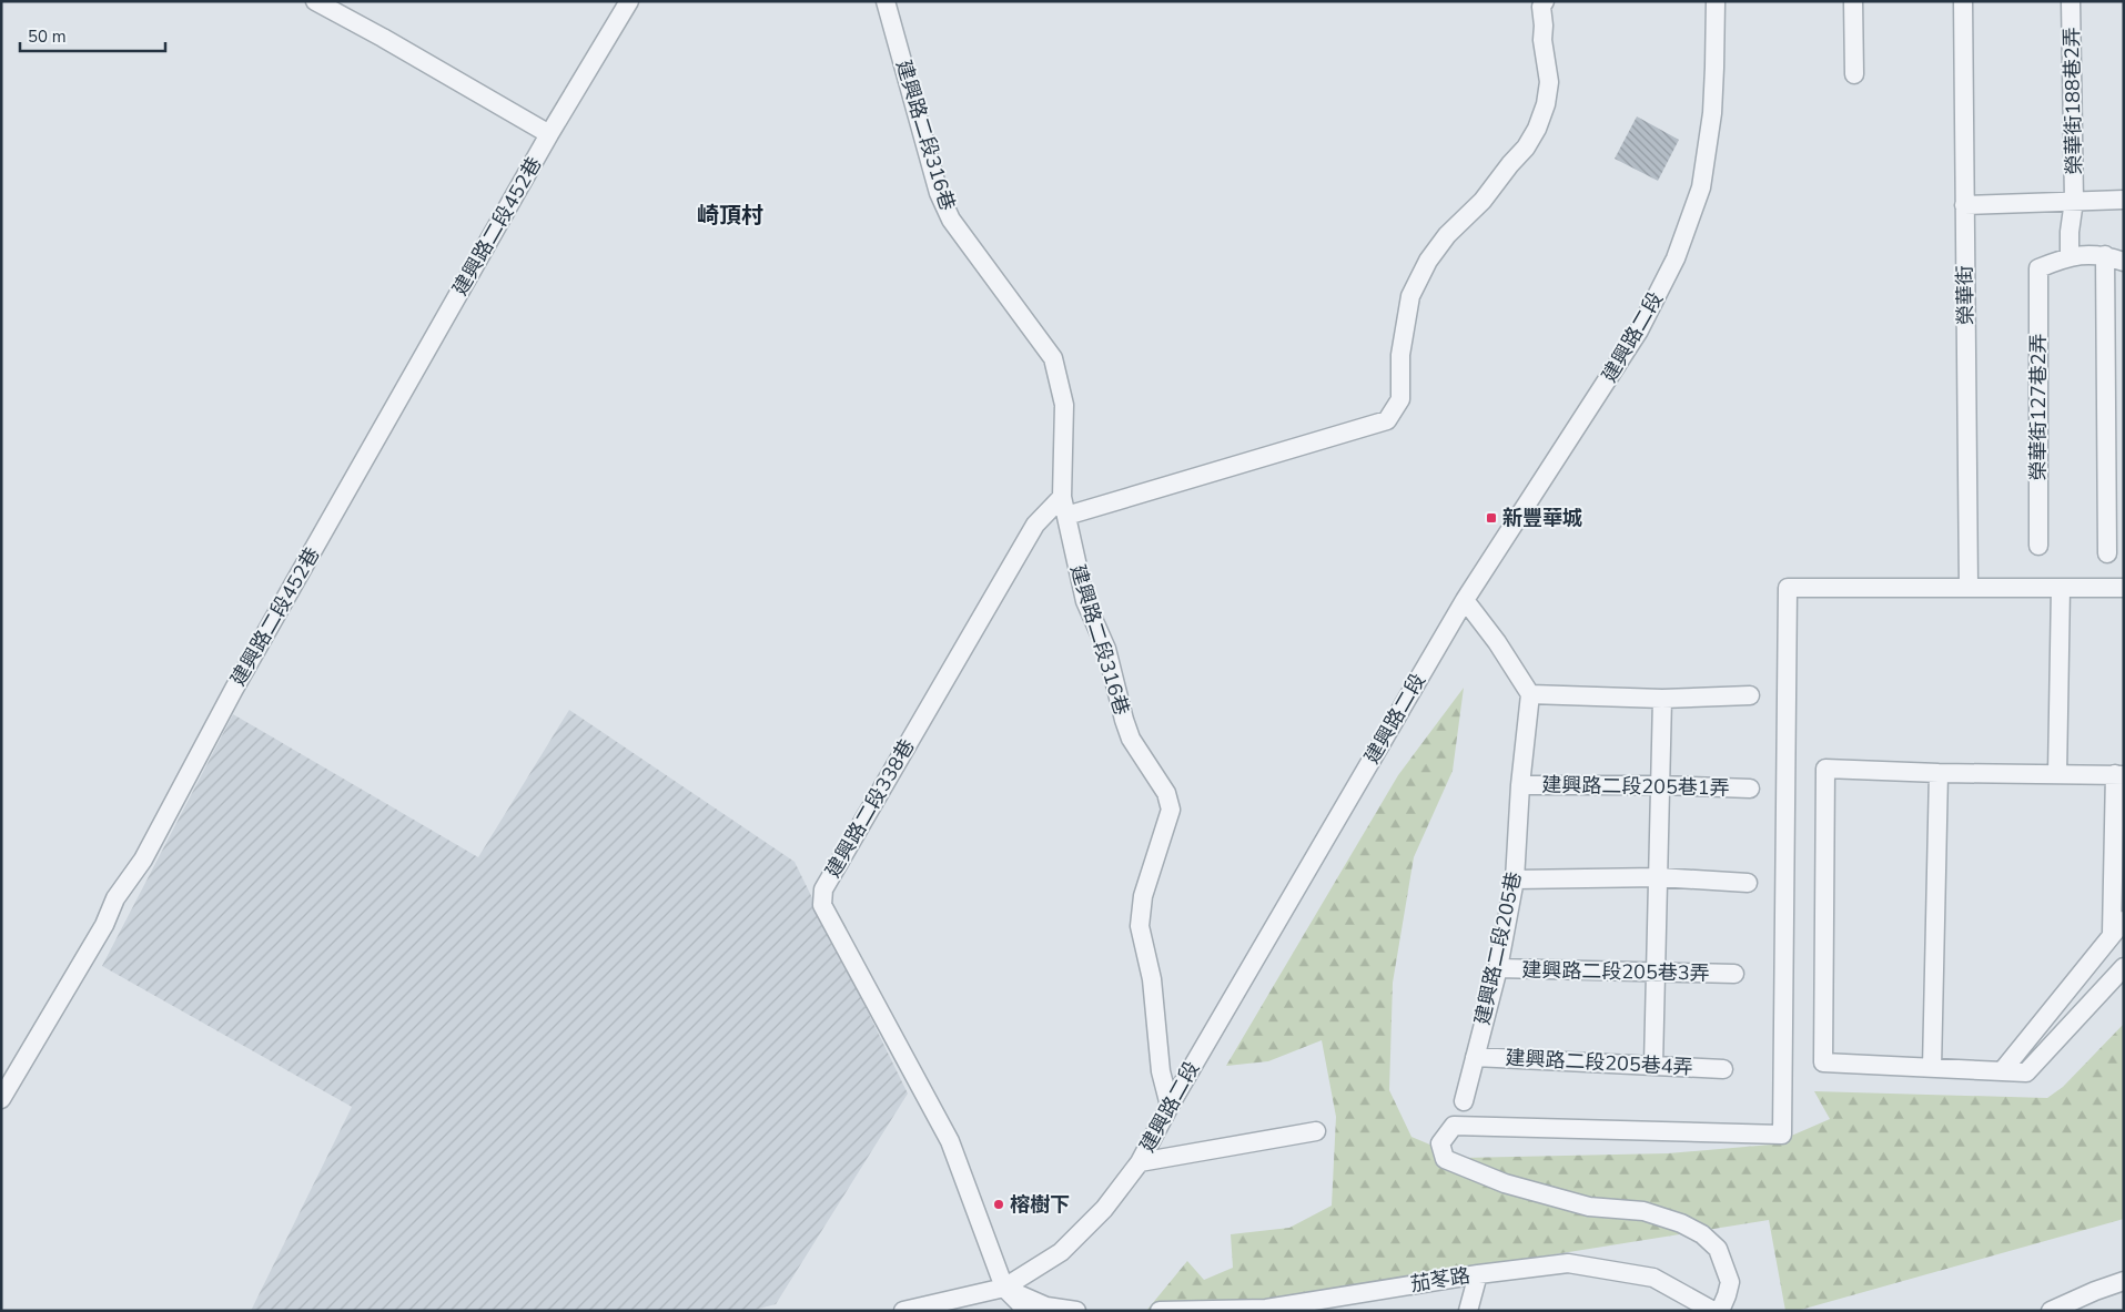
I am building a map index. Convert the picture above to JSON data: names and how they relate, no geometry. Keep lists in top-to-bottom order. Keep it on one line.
{"streets":{"street":["榮華街188巷2弄","建興路二段316巷","建興路二段452巷","榮華街","建興路二段","榮華街127巷2弄","建興路二段205巷1弄","建興路二段338巷","建興路二段205巷","建興路二段205巷3弄","建興路二段205巷4弄","茄苳路"]},"crossings":[["榮華街188巷2弄","榮華街127巷2弄"],["建興路二段316巷","建興路二段"],["建興路二段316巷","建興路二段338巷"],["建興路二段","建興路二段338巷"],["建興路二段205巷1弄","建興路二段205巷"],["建興路二段205巷","建興路二段205巷3弄"],["建興路二段205巷","建興路二段205巷4弄"]],"districts":["崎頂村"],"places":{"transit":["新豐華城"],"other":["榕樹下"]},"scale_bar":"50 m"}
